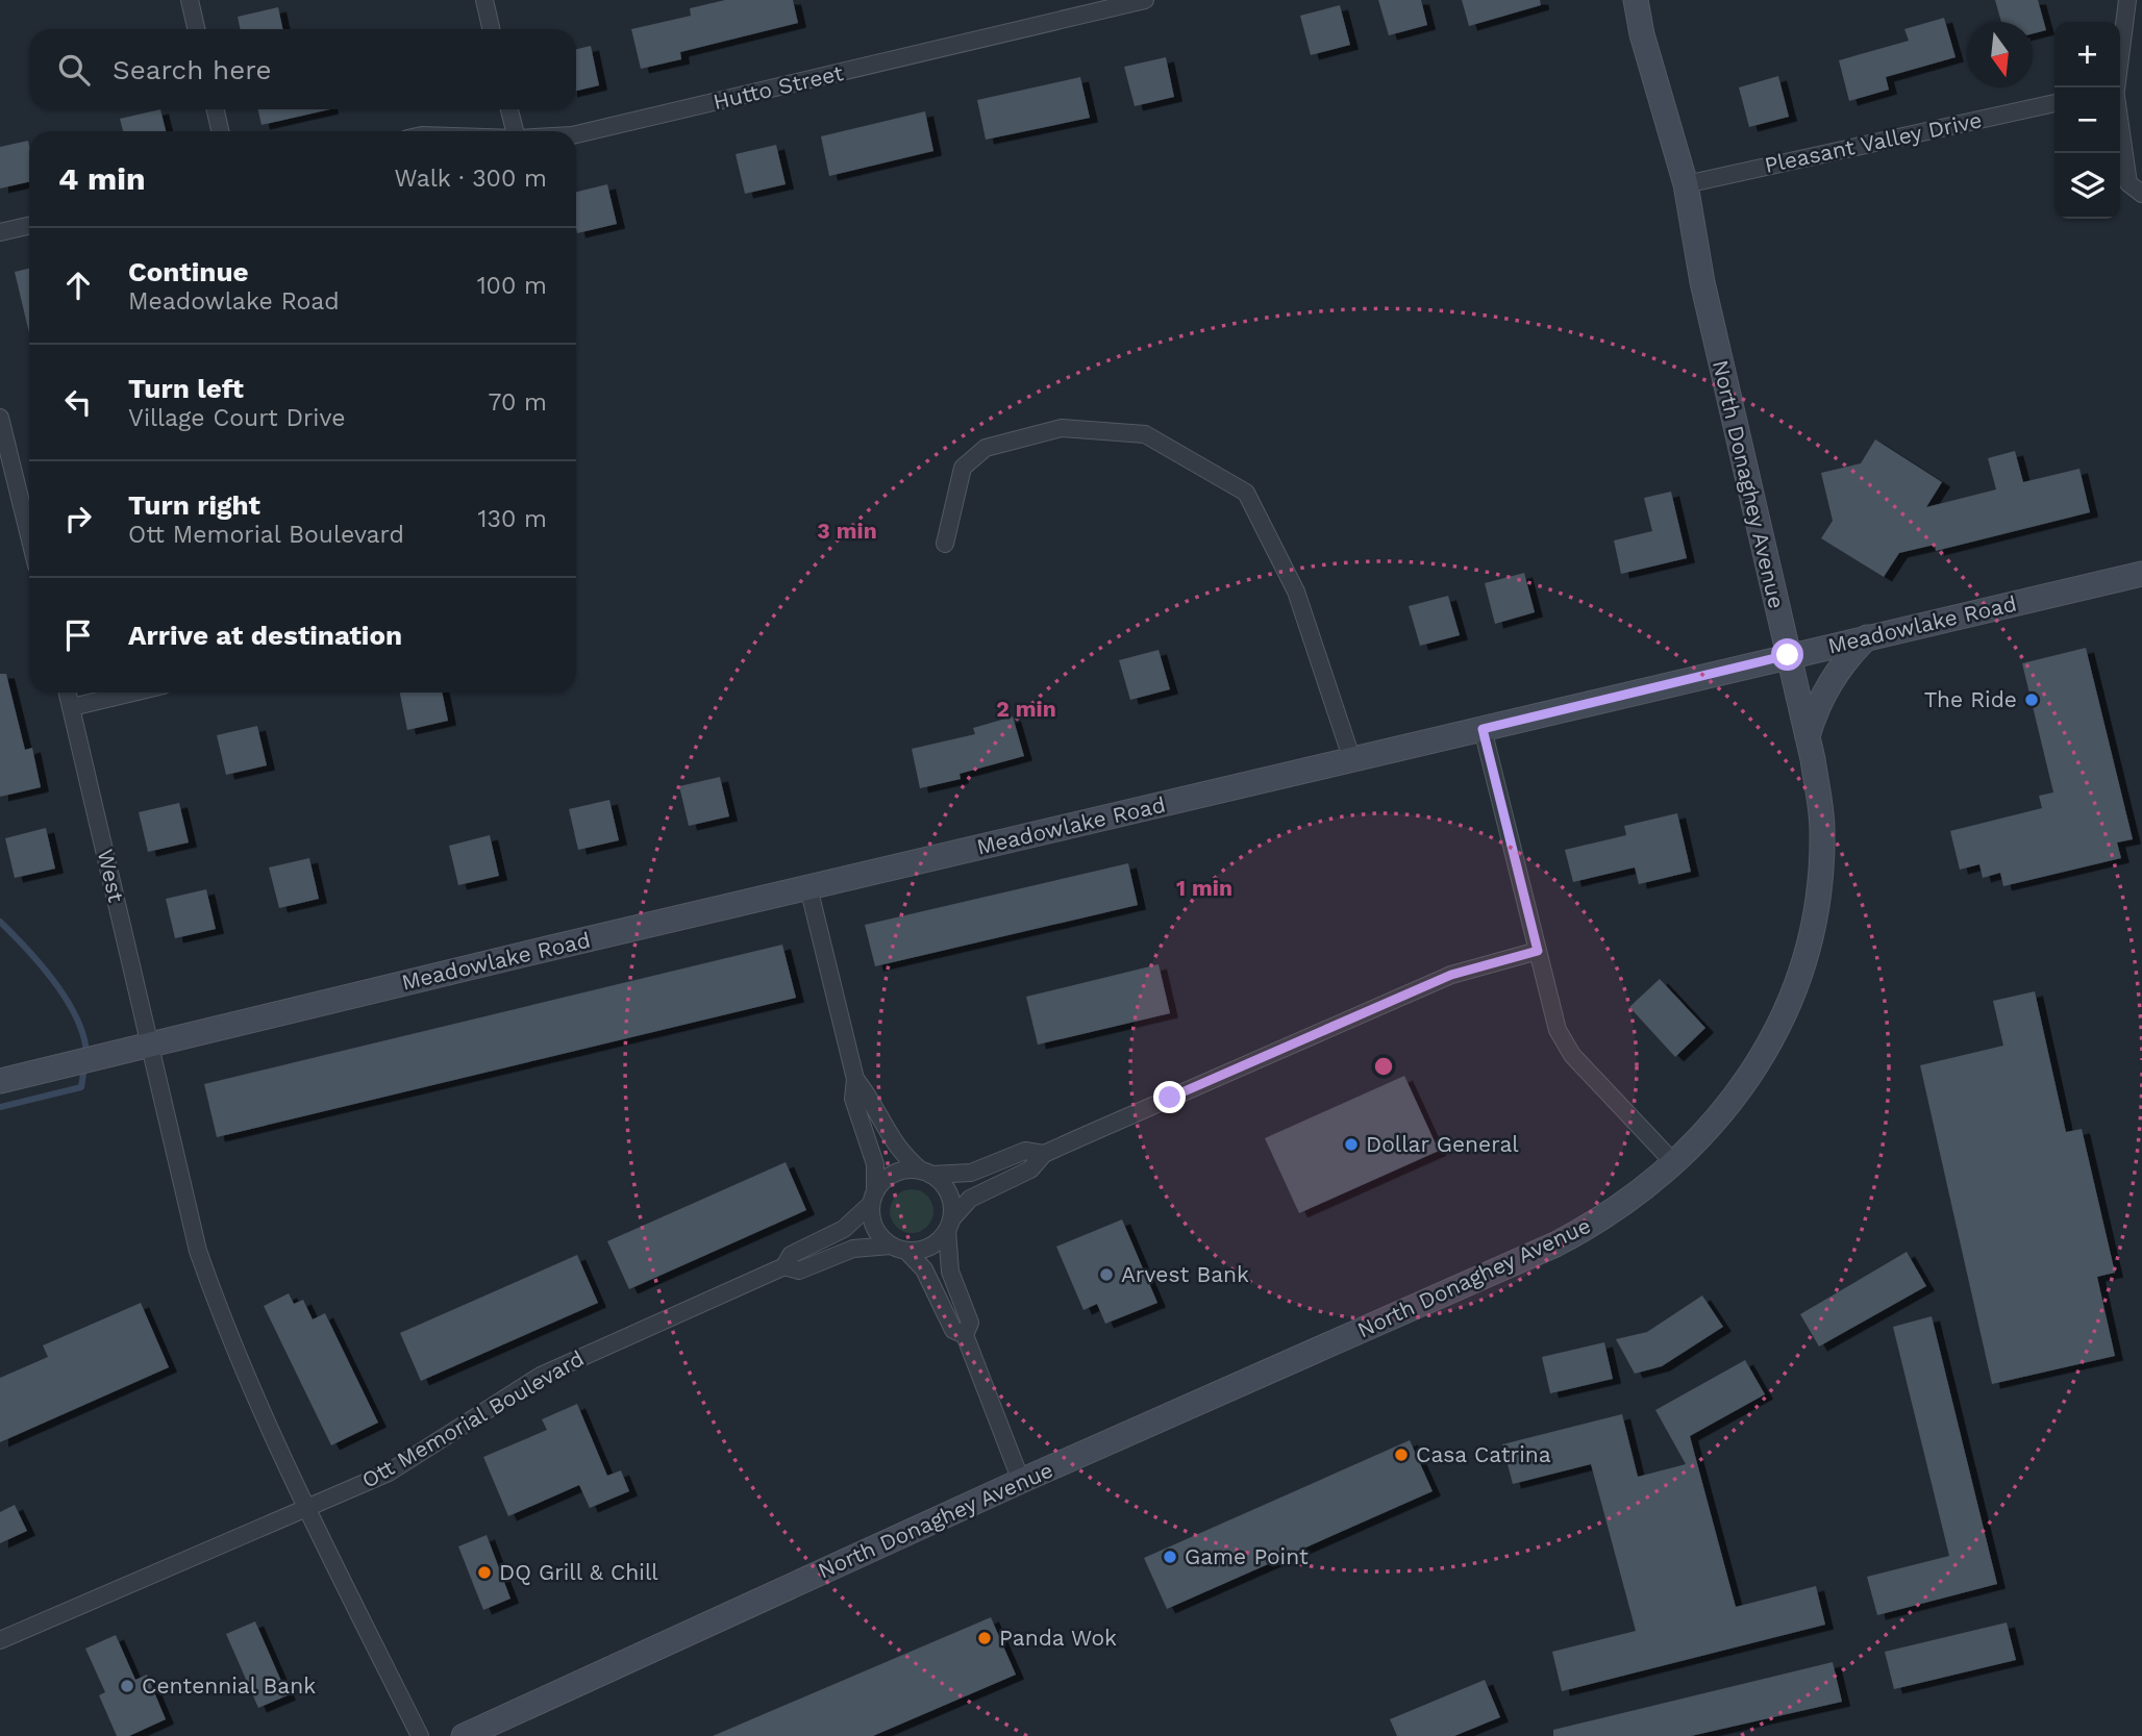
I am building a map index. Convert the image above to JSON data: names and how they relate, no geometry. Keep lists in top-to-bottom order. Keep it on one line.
{"streets":{"street":["Hutto Street","Pleasant Valley Drive","North Donaghey Avenue","Meadowlake Road","West","Ott Memorial Boulevard"]},"crossings":[["Pleasant Valley Drive","North Donaghey Avenue"],["North Donaghey Avenue","Meadowlake Road"],["Meadowlake Road","West"],["West","Ott Memorial Boulevard"]],"places":["The Ride","Dollar General","Arvest Bank","Casa Catrina","Game Point","DQ Grill & Chill","Panda Wok","Centennial Bank"],"north":"bottom","page":{"map_buttons":["+","−"],"search":"Search here","heading":["4 min","Walk · 300 m"],"list":[["Continue","Meadowlake Road","100 m"],["Turn left","Village Court Drive","70 m"],["Turn right","Ott Memorial Boulevard","130 m"],"Arrive at destination"]},"rings":["3 min","2 min","1 min"]}
